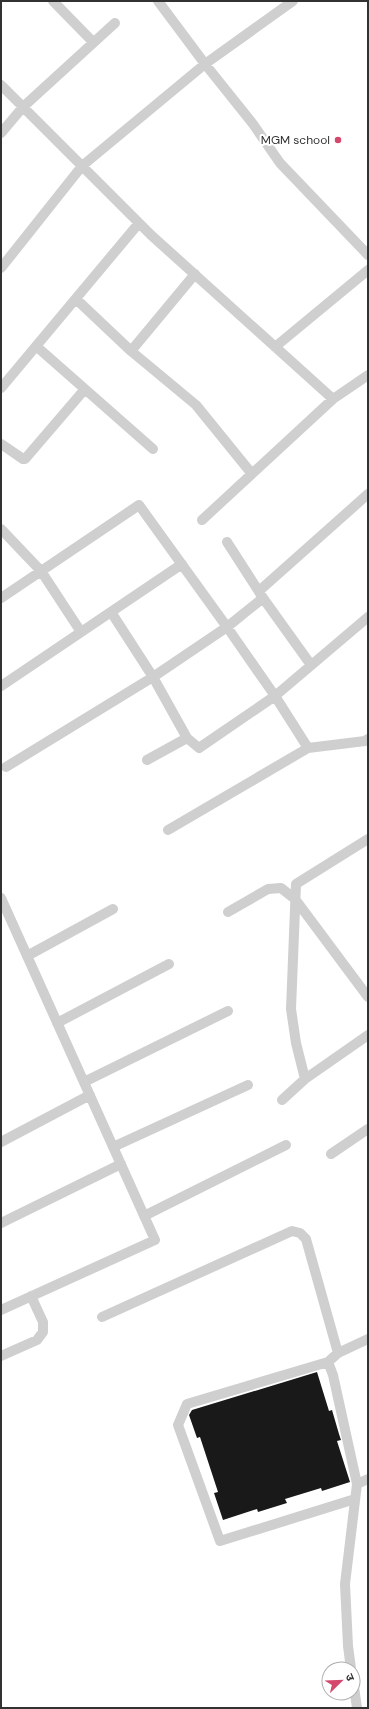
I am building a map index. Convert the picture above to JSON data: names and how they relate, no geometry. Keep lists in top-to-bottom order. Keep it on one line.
{"places":["MGM school"],"north":"top right"}
